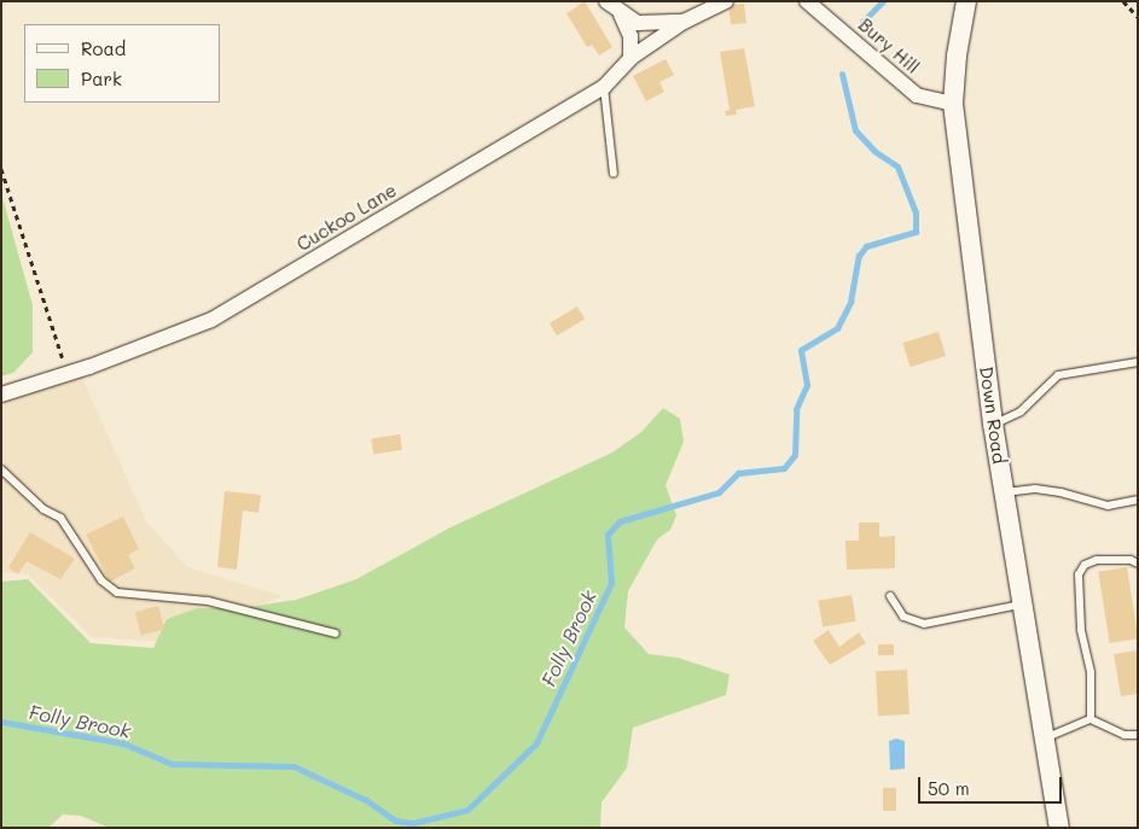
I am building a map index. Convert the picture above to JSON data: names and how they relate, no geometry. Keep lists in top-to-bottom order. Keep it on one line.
{"streets":{"street":["Bury Hill","Cuckoo Lane","Down Road"]},"crossings":[["Bury Hill","Down Road"]],"water":["Folly Brook"],"legend":["Road","Park"],"scale_bar":"50 m"}
